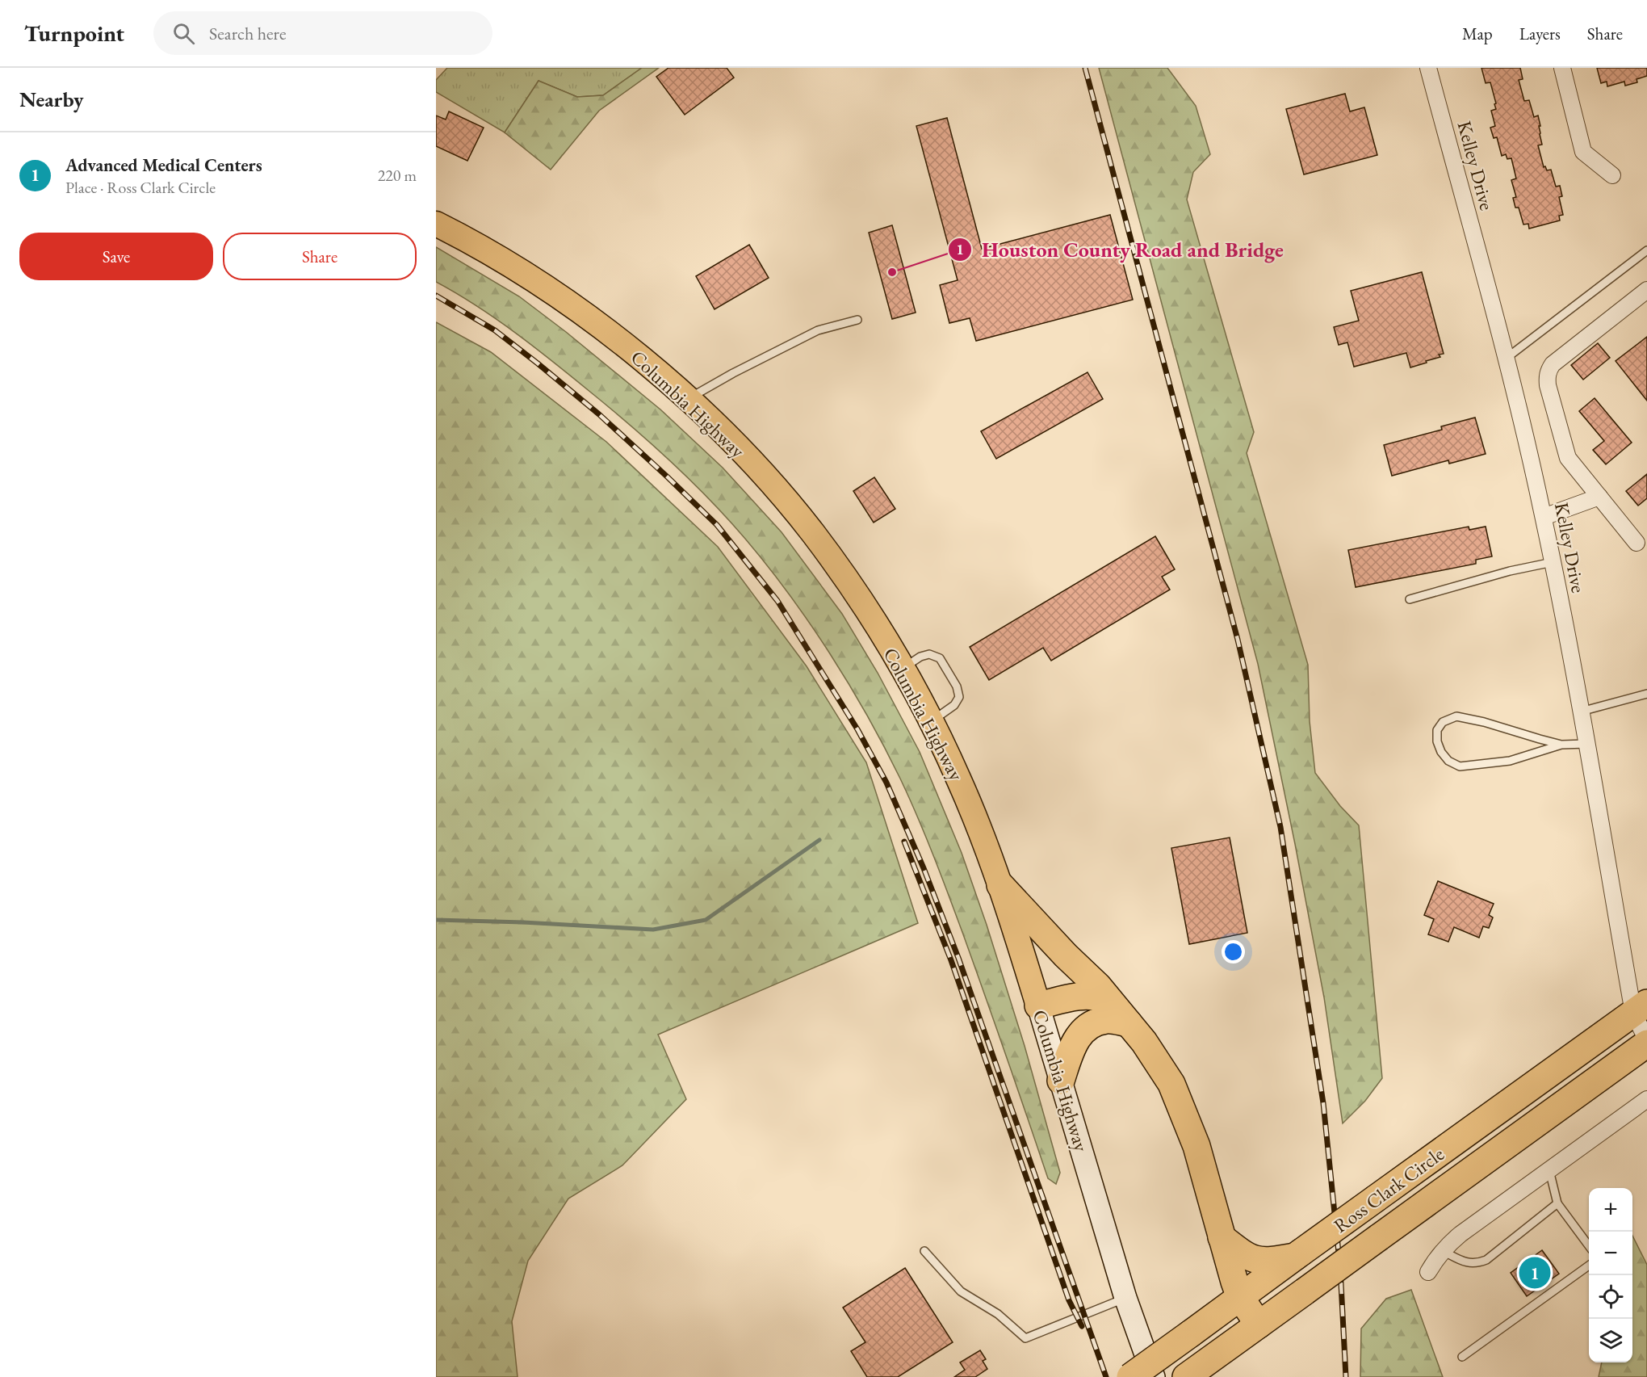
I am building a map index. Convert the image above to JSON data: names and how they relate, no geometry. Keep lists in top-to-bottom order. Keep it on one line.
{"streets":{"highway":["Ross Clark Circle"],"main road":["Columbia Highway"],"street":["Kelley Drive"]},"crossings":[["Kelley Drive","Ross Clark Circle"]],"places":["Houston County Road and Bridge"],"page":{"header":"Turnpoint","search":"Search here","nav":["Map","Layers","Share"],"heading":"Nearby","list":[{"mark":"1","name":"Advanced Medical Centers","note":"Place · Ross Clark Circle","value":"220 m"}],"buttons":["Save","Share"],"map_buttons":["+","−"],"pins":"1"}}
